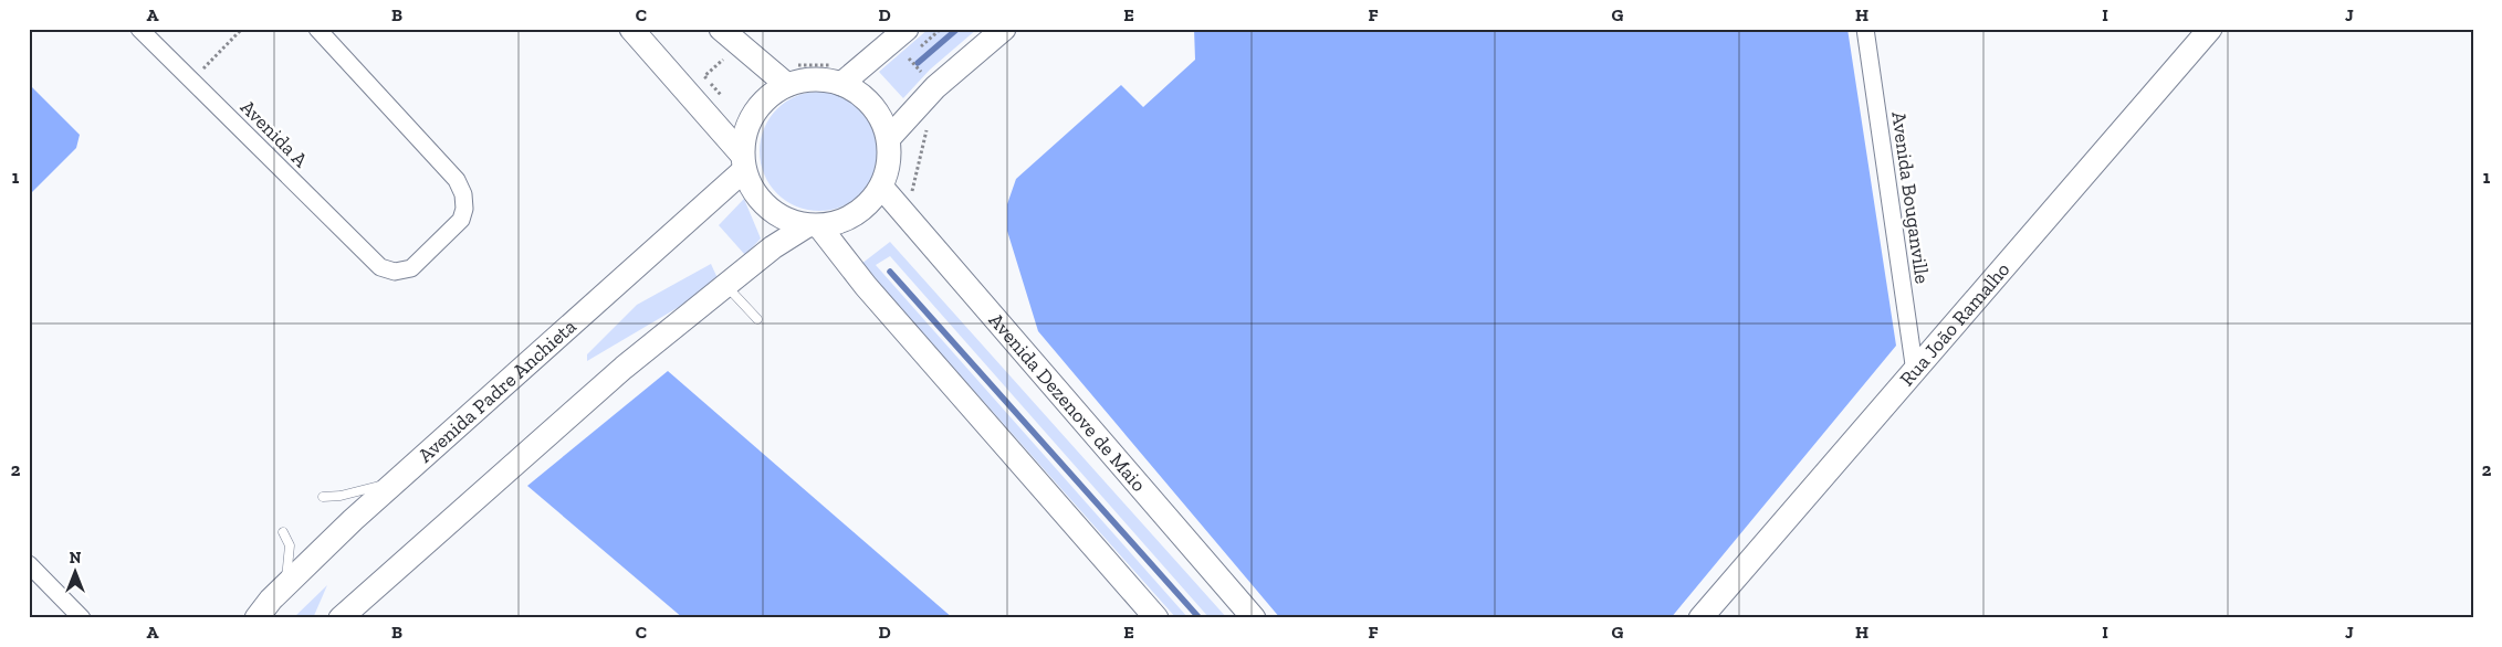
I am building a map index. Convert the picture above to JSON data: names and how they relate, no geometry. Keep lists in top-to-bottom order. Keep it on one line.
{"streets":{"main road":["Rua João Ramalho","Avenida Padre Anchieta","Avenida Dezenove de Maio"],"street":["Avenida A","Avenida Bouganville"]},"crossings":[["Avenida Bouganville","Rua João Ramalho"],["Avenida Padre Anchieta","Avenida Dezenove de Maio"]],"north":"top","grid":{"columns":["A","B","C","D","E","F","G","H","I","J"],"rows":["1","2"]}}
